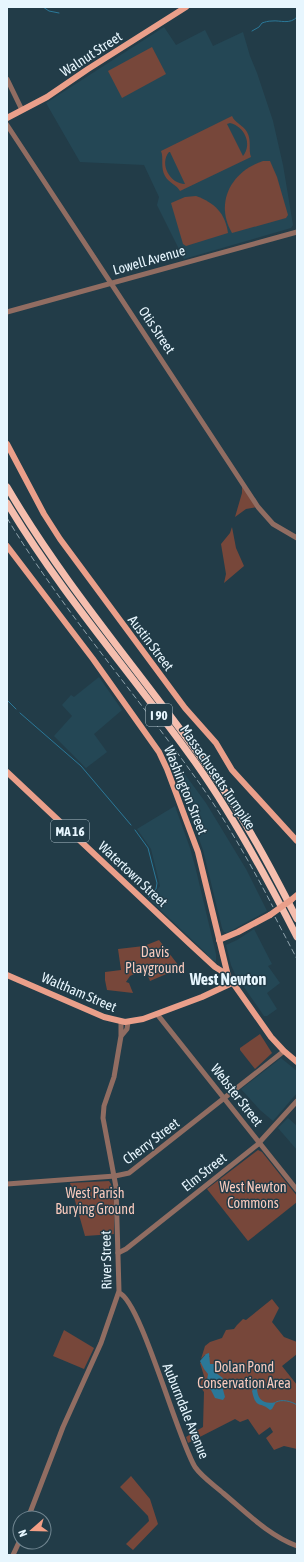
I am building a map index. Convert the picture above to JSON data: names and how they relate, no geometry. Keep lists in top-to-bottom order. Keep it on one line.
{"streets":{"highway":["I 90","Massachusetts Turnpike"],"main road":["Walnut Street","Austin Street","Washington Street","MA 16","Watertown Street","Waltham Street"],"street":["Lowell Avenue","Otis Street","Webster Street","Cherry Street","Elm Street","River Street","Auburndale Avenue"]},"crossings":[["Lowell Avenue","Otis Street"],["Washington Street","Watertown Street"],["Washington Street","Waltham Street"],["Washington Street","Cherry Street"],["Waltham Street","Webster Street"],["Waltham Street","River Street"],["Webster Street","Cherry Street"],["Webster Street","Elm Street"],["Cherry Street","River Street"],["Elm Street","River Street"],["River Street","Auburndale Avenue"]],"districts":["West Newton"],"parks":["Davis Playground","West Newton Commons","West Parish Burying Ground","Dolan Pond Conservation Area"],"north":"left"}
